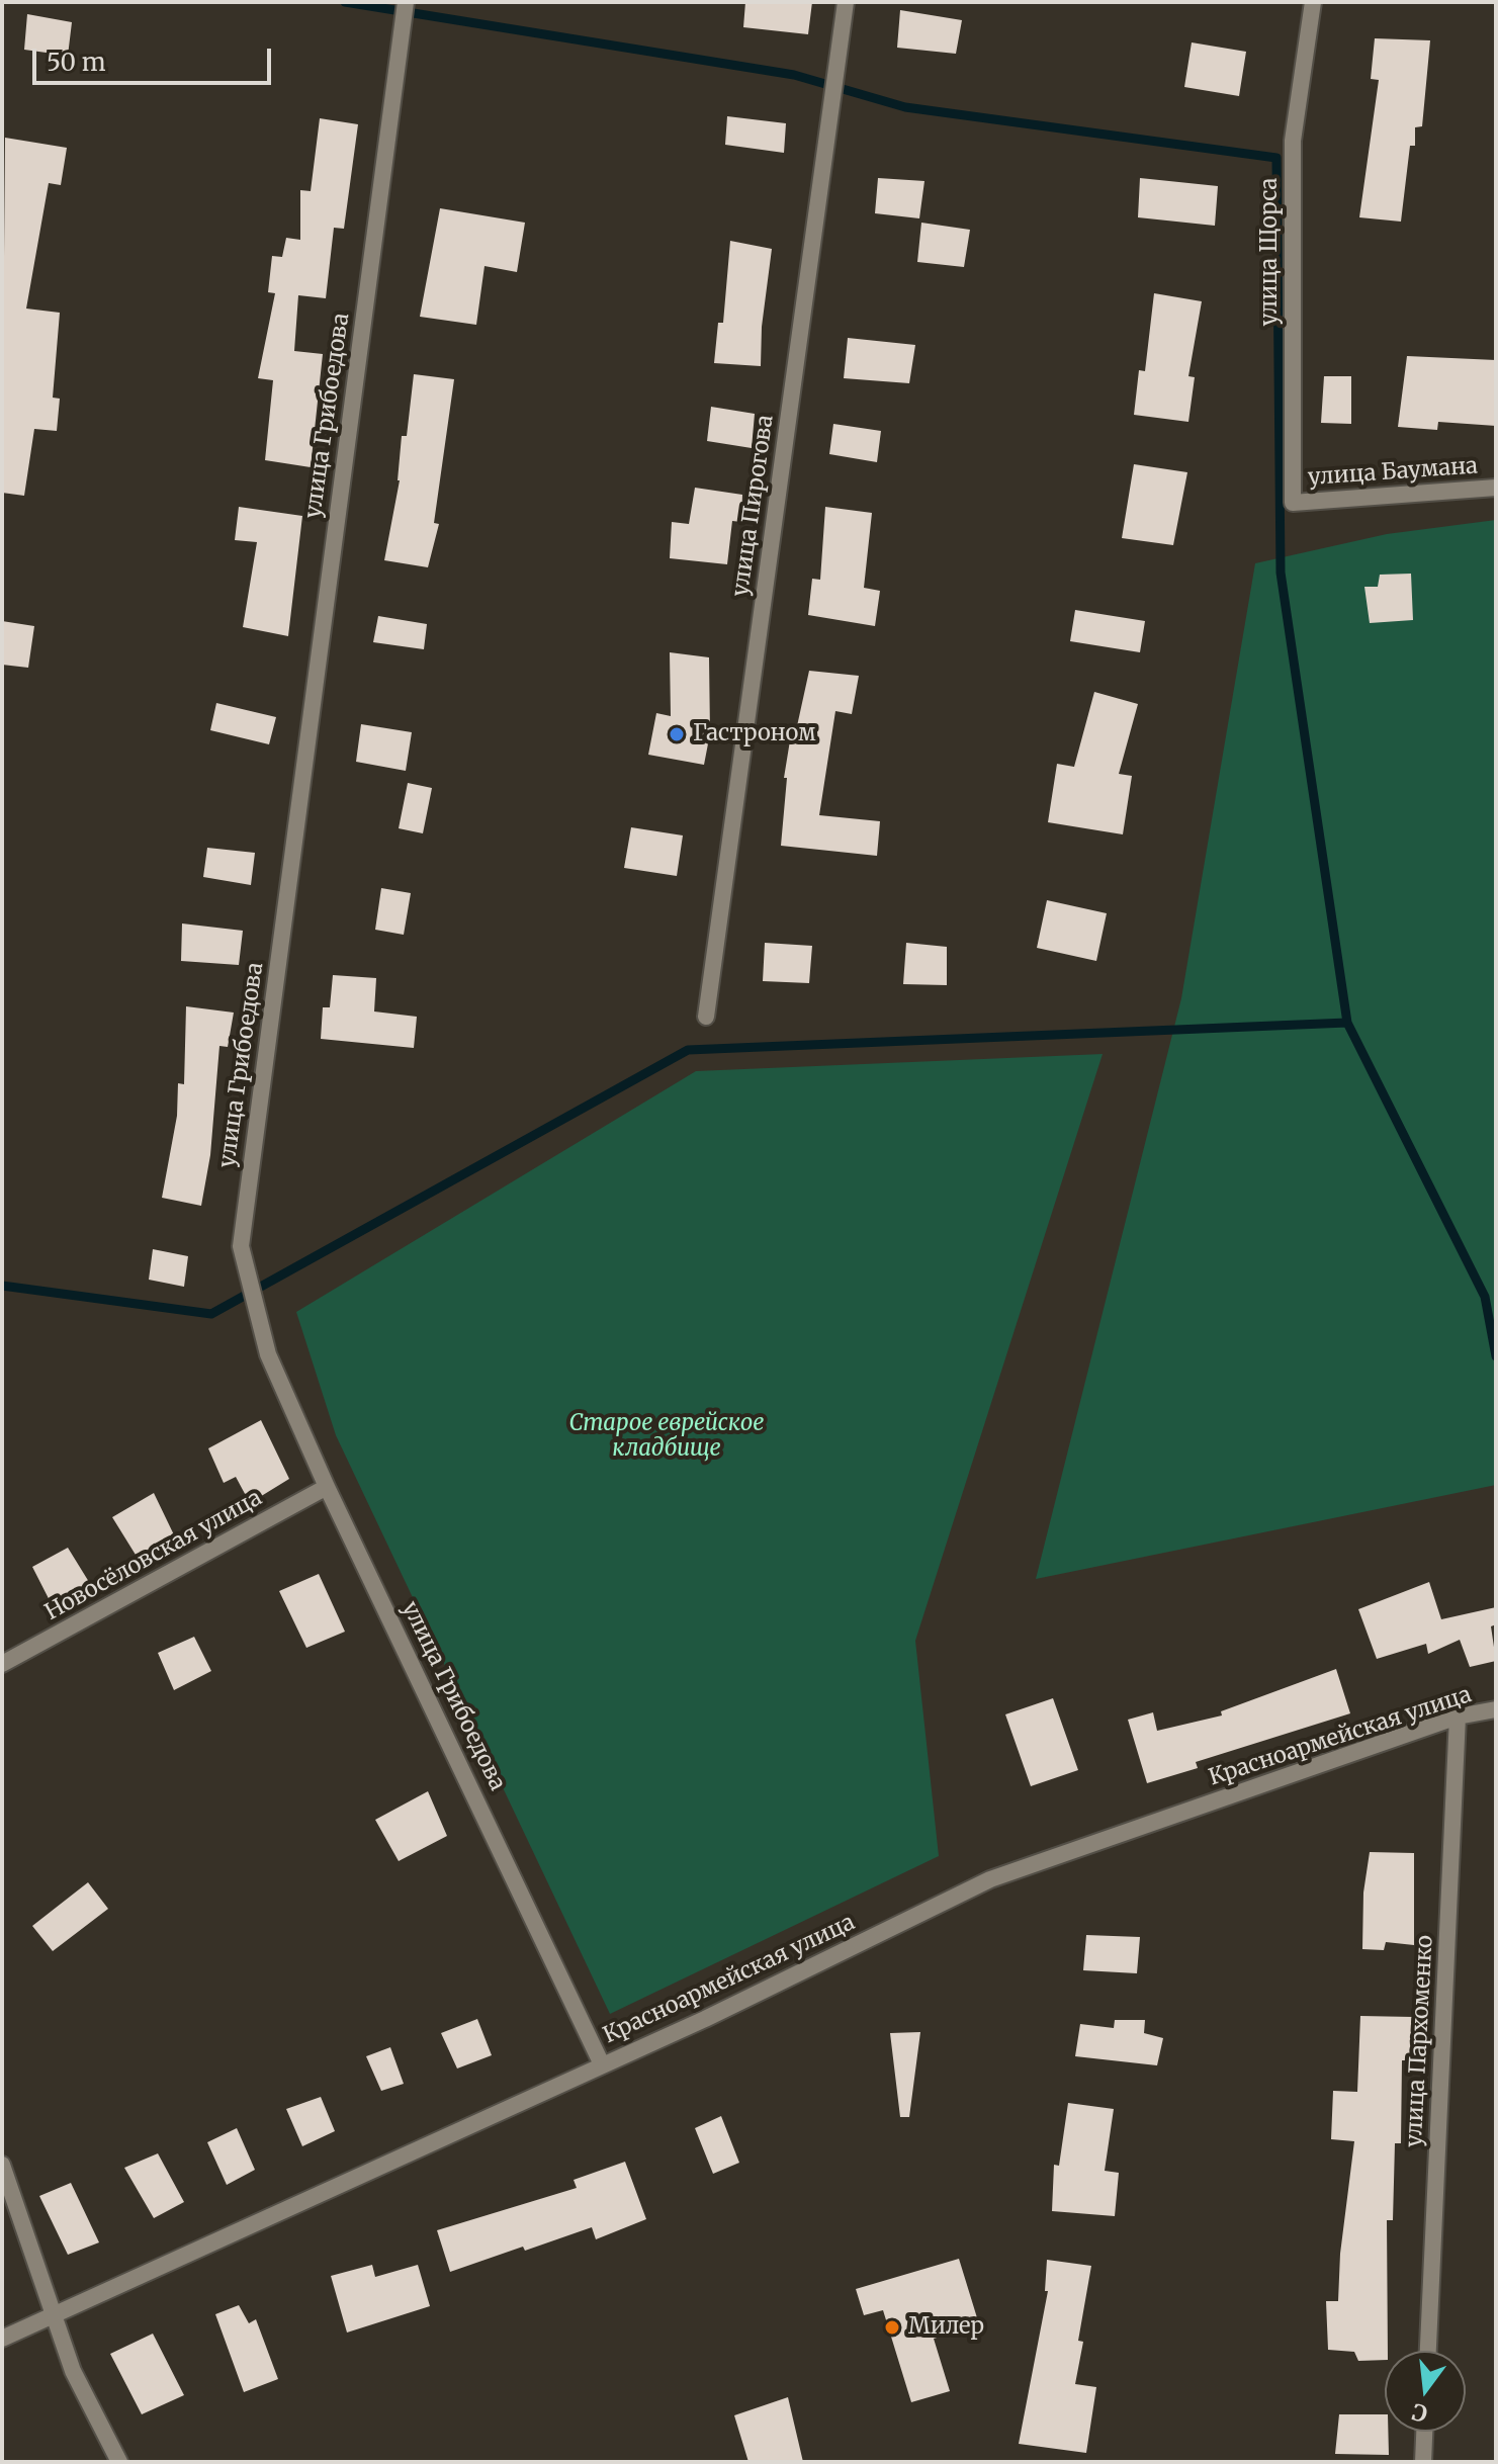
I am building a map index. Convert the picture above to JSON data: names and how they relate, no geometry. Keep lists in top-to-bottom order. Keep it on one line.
{"streets":{"street":["улица Щорса","улица Грибоедова","улица Баумана","улица Пирогова","Новосёловская улица","Красноармейская улица","улица Пархоменко"]},"crossings":[["улица Щорса","улица Баумана"],["улица Грибоедова","Новосёловская улица"],["улица Грибоедова","Красноармейская улица"],["Красноармейская улица","улица Пархоменко"]],"parks":["Старое еврейское кладбище"],"places":["Гастроном","Милер"],"scale_bar":"50 m","north":"bottom"}
